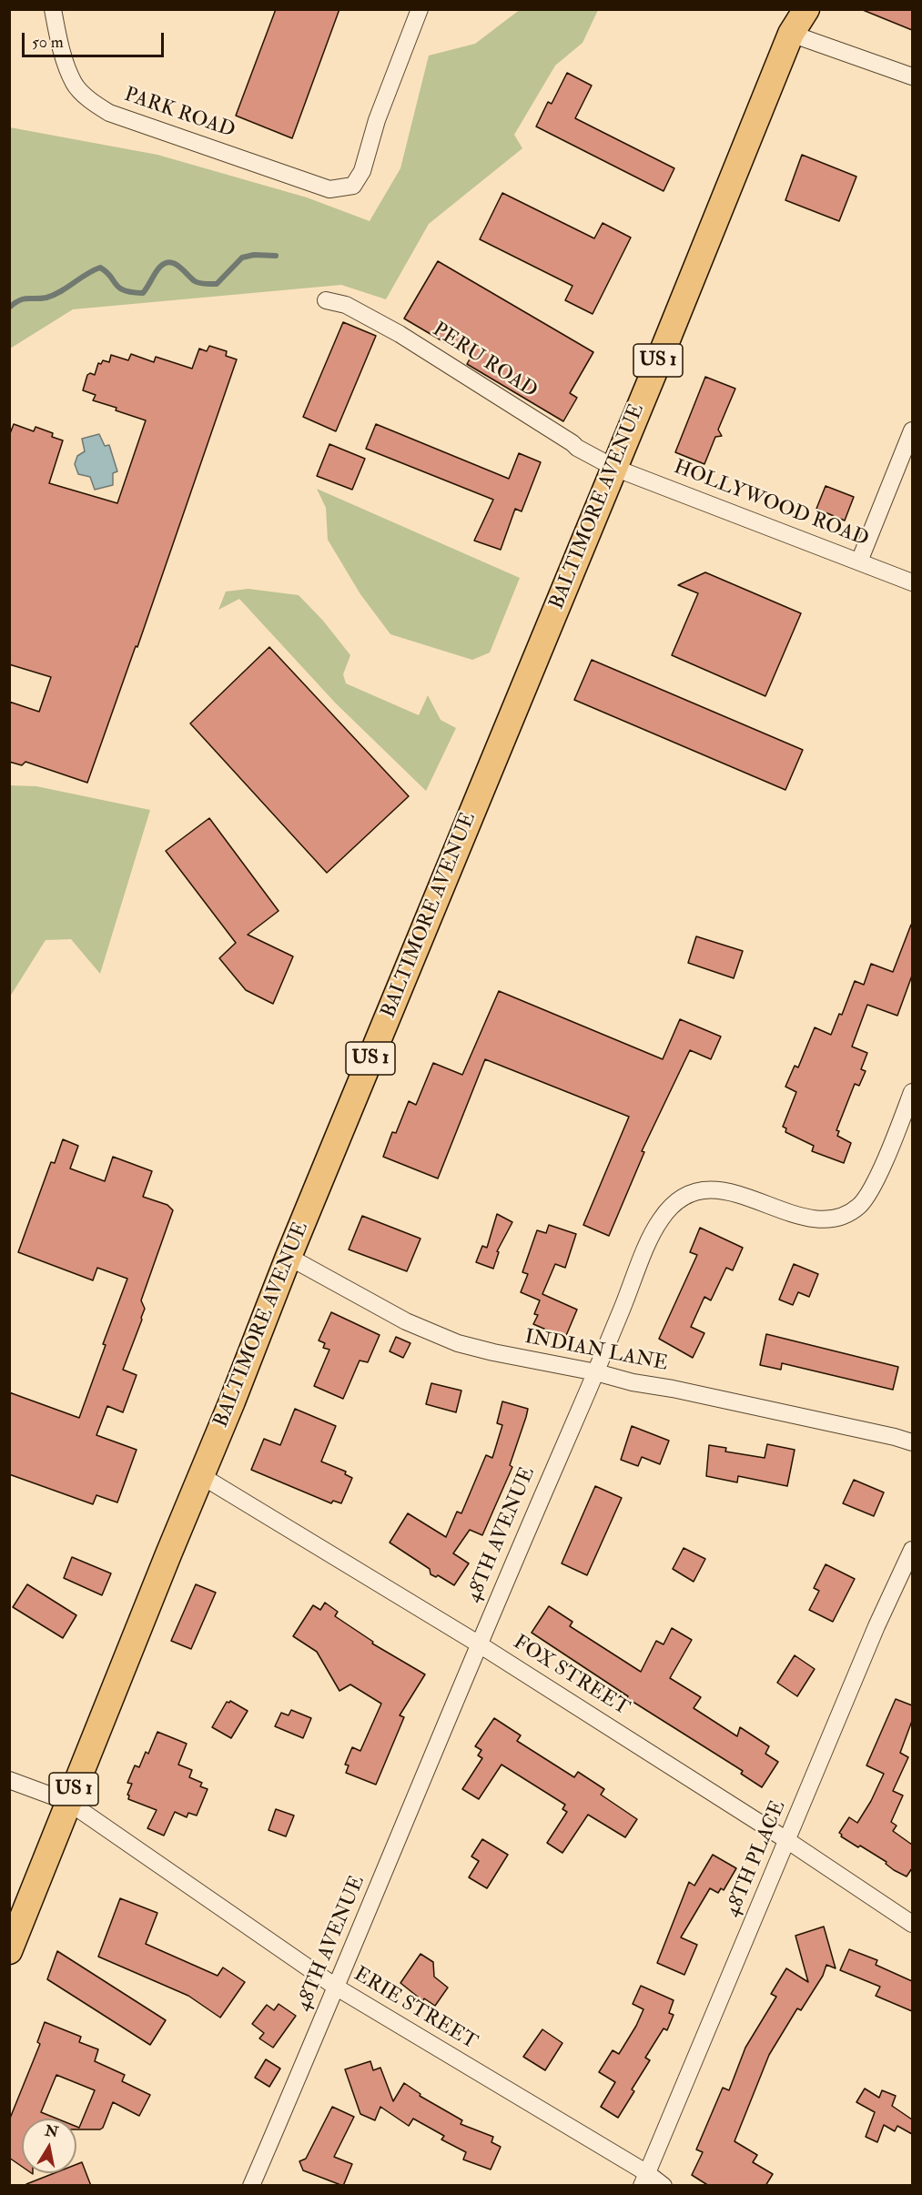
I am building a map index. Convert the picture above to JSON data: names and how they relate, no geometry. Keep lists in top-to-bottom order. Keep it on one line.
{"streets":{"main road":["US 1","BALTIMORE AVENUE"],"street":["PARK ROAD","PERU ROAD","HOLLYWOOD ROAD","INDIAN LANE","48TH AVENUE","FOX STREET","48TH PLACE","ERIE STREET"]},"crossings":[["PERU ROAD","HOLLYWOOD ROAD"],["PERU ROAD","BALTIMORE AVENUE"],["HOLLYWOOD ROAD","BALTIMORE AVENUE"],["BALTIMORE AVENUE","INDIAN LANE"],["BALTIMORE AVENUE","FOX STREET"],["BALTIMORE AVENUE","ERIE STREET"],["INDIAN LANE","48TH AVENUE"],["48TH AVENUE","FOX STREET"],["48TH AVENUE","ERIE STREET"],["FOX STREET","48TH PLACE"],["48TH PLACE","ERIE STREET"]],"scale_bar":"50 m","north":"top"}
